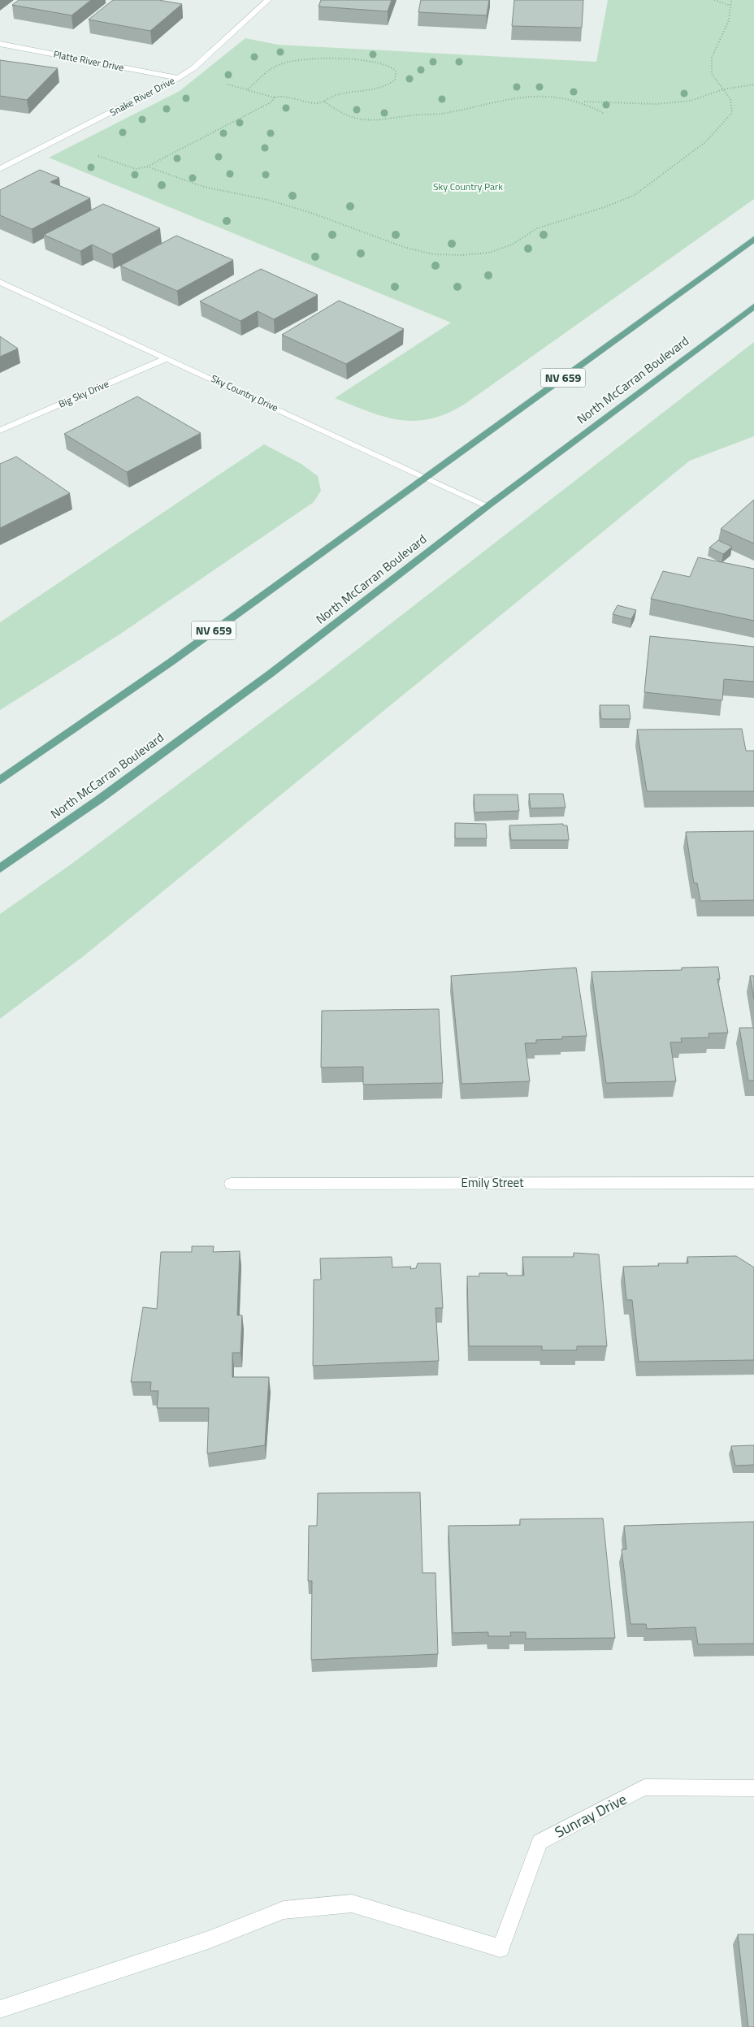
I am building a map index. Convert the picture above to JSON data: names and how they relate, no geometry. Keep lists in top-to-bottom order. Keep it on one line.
{"streets":{"main road":["NV 659","North McCarran Boulevard"],"street":["Platte River Drive","Snake River Drive","Sky Country Drive","Big Sky Drive","Emily Street","Sunray Drive"]},"crossings":[["Platte River Drive","Snake River Drive"],["NV 659","Sky Country Drive"],["North McCarran Boulevard","Sky Country Drive"],["Sky Country Drive","Big Sky Drive"]],"parks":["Sky Country Park"]}
